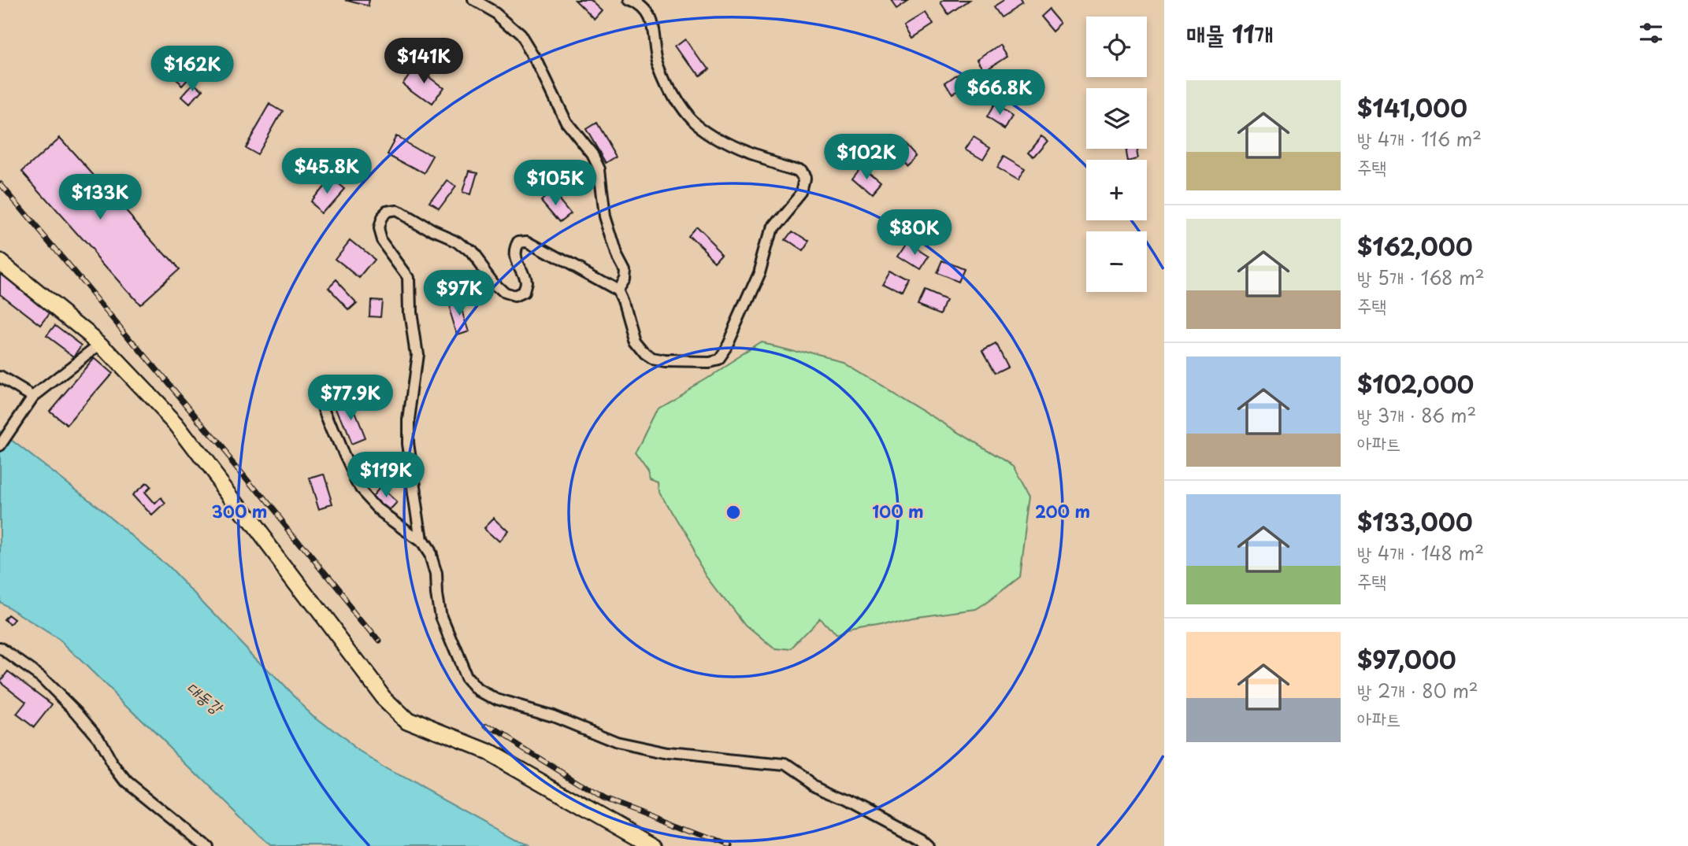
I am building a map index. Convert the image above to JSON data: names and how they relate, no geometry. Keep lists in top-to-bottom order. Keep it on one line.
{"water":["대동강"],"page":{"heading":"매물 11개","map_buttons":["+","−"],"price":["$141K","$162K","$66.8K","$102K","$45.8K","$105K","$133K","$80K","$97K","$77.9K","$119K"],"list":[{"name":"$141,000","note":"방 4개 · 116 m² · 주택"},{"name":"$162,000","note":"방 5개 · 168 m² · 주택"},{"name":"$102,000","note":"방 3개 · 86 m² · 아파트"},{"name":"$133,000","note":"방 4개 · 148 m² · 주택"},{"name":"$97,000","note":"방 2개 · 80 m² · 아파트"}]},"rings":["100 m","200 m","300 m"]}
